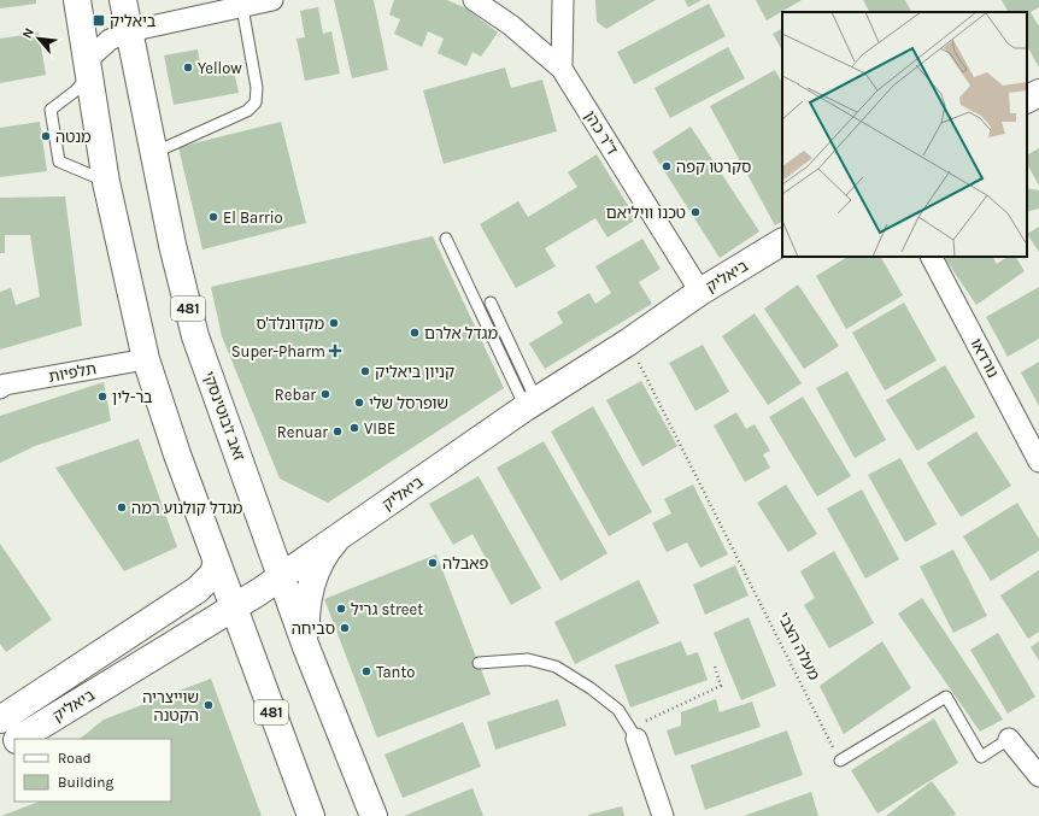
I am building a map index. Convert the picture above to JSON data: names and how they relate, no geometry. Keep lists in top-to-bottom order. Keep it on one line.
{"streets":{"main road":["ביאליק","481","זאב ז'בוטינסקי"],"street":["ד\"ר כהן","נורדאו","תלפיות"],"path":["מעלה הצבי"]},"crossings":[["ד\"ר כהן","ביאליק"],["ביאליק","481"],["ביאליק","זאב ז'בוטינסקי"],["ביאליק","מעלה הצבי"],["481","תלפיות"]],"places":{"transit":["ביאליק"],"other":["Yellow","מנטה","סקרטו קפה","טכנו וויליאם","El Barrio","מקדונלד'ס","מגדל אלרם","קניון ביאליק","Rebar","בר-לין","שופרסל שלי","VIBE","Renuar","מגדל קולנוע רמה","פאבלה","גריל street","סביחה","Tanto","שוייצריה הקטנה"],"health":["Super-Pharm"]},"legend":["Road","Building"],"north":"top left"}
